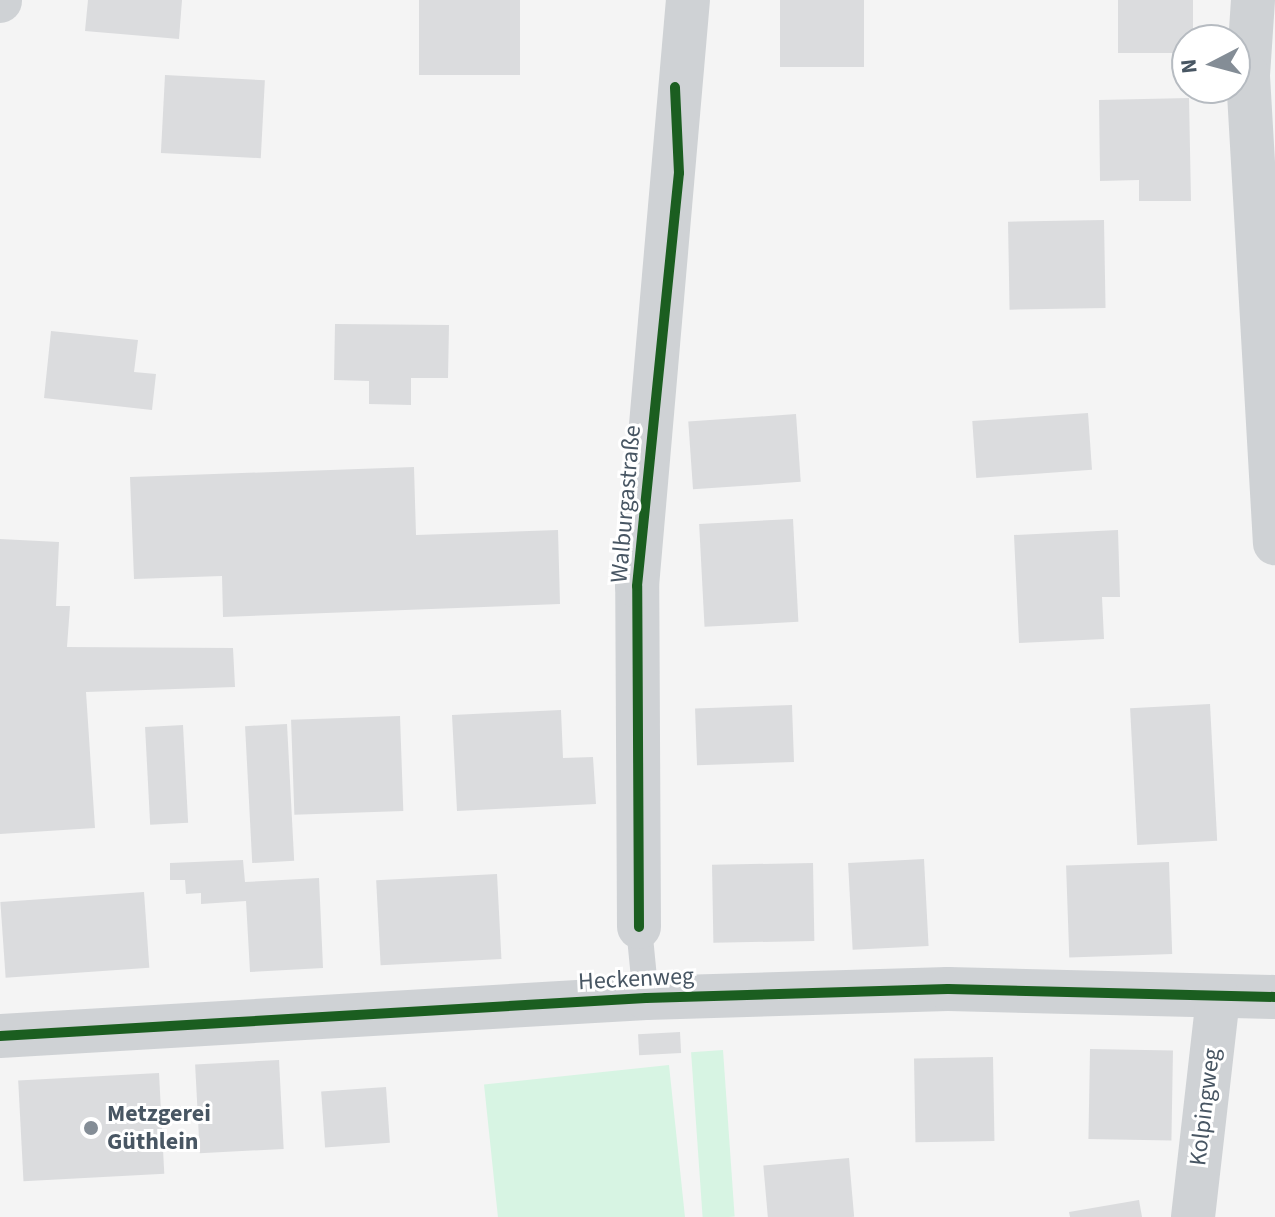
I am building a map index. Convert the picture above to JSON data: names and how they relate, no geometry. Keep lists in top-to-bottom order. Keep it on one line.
{"streets":{"street":["Walburgastraße","Heckenweg","Kolpingweg"]},"crossings":[["Walburgastraße","Heckenweg"],["Heckenweg","Kolpingweg"]],"places":["Metzgerei Güthlein"],"north":"left"}
